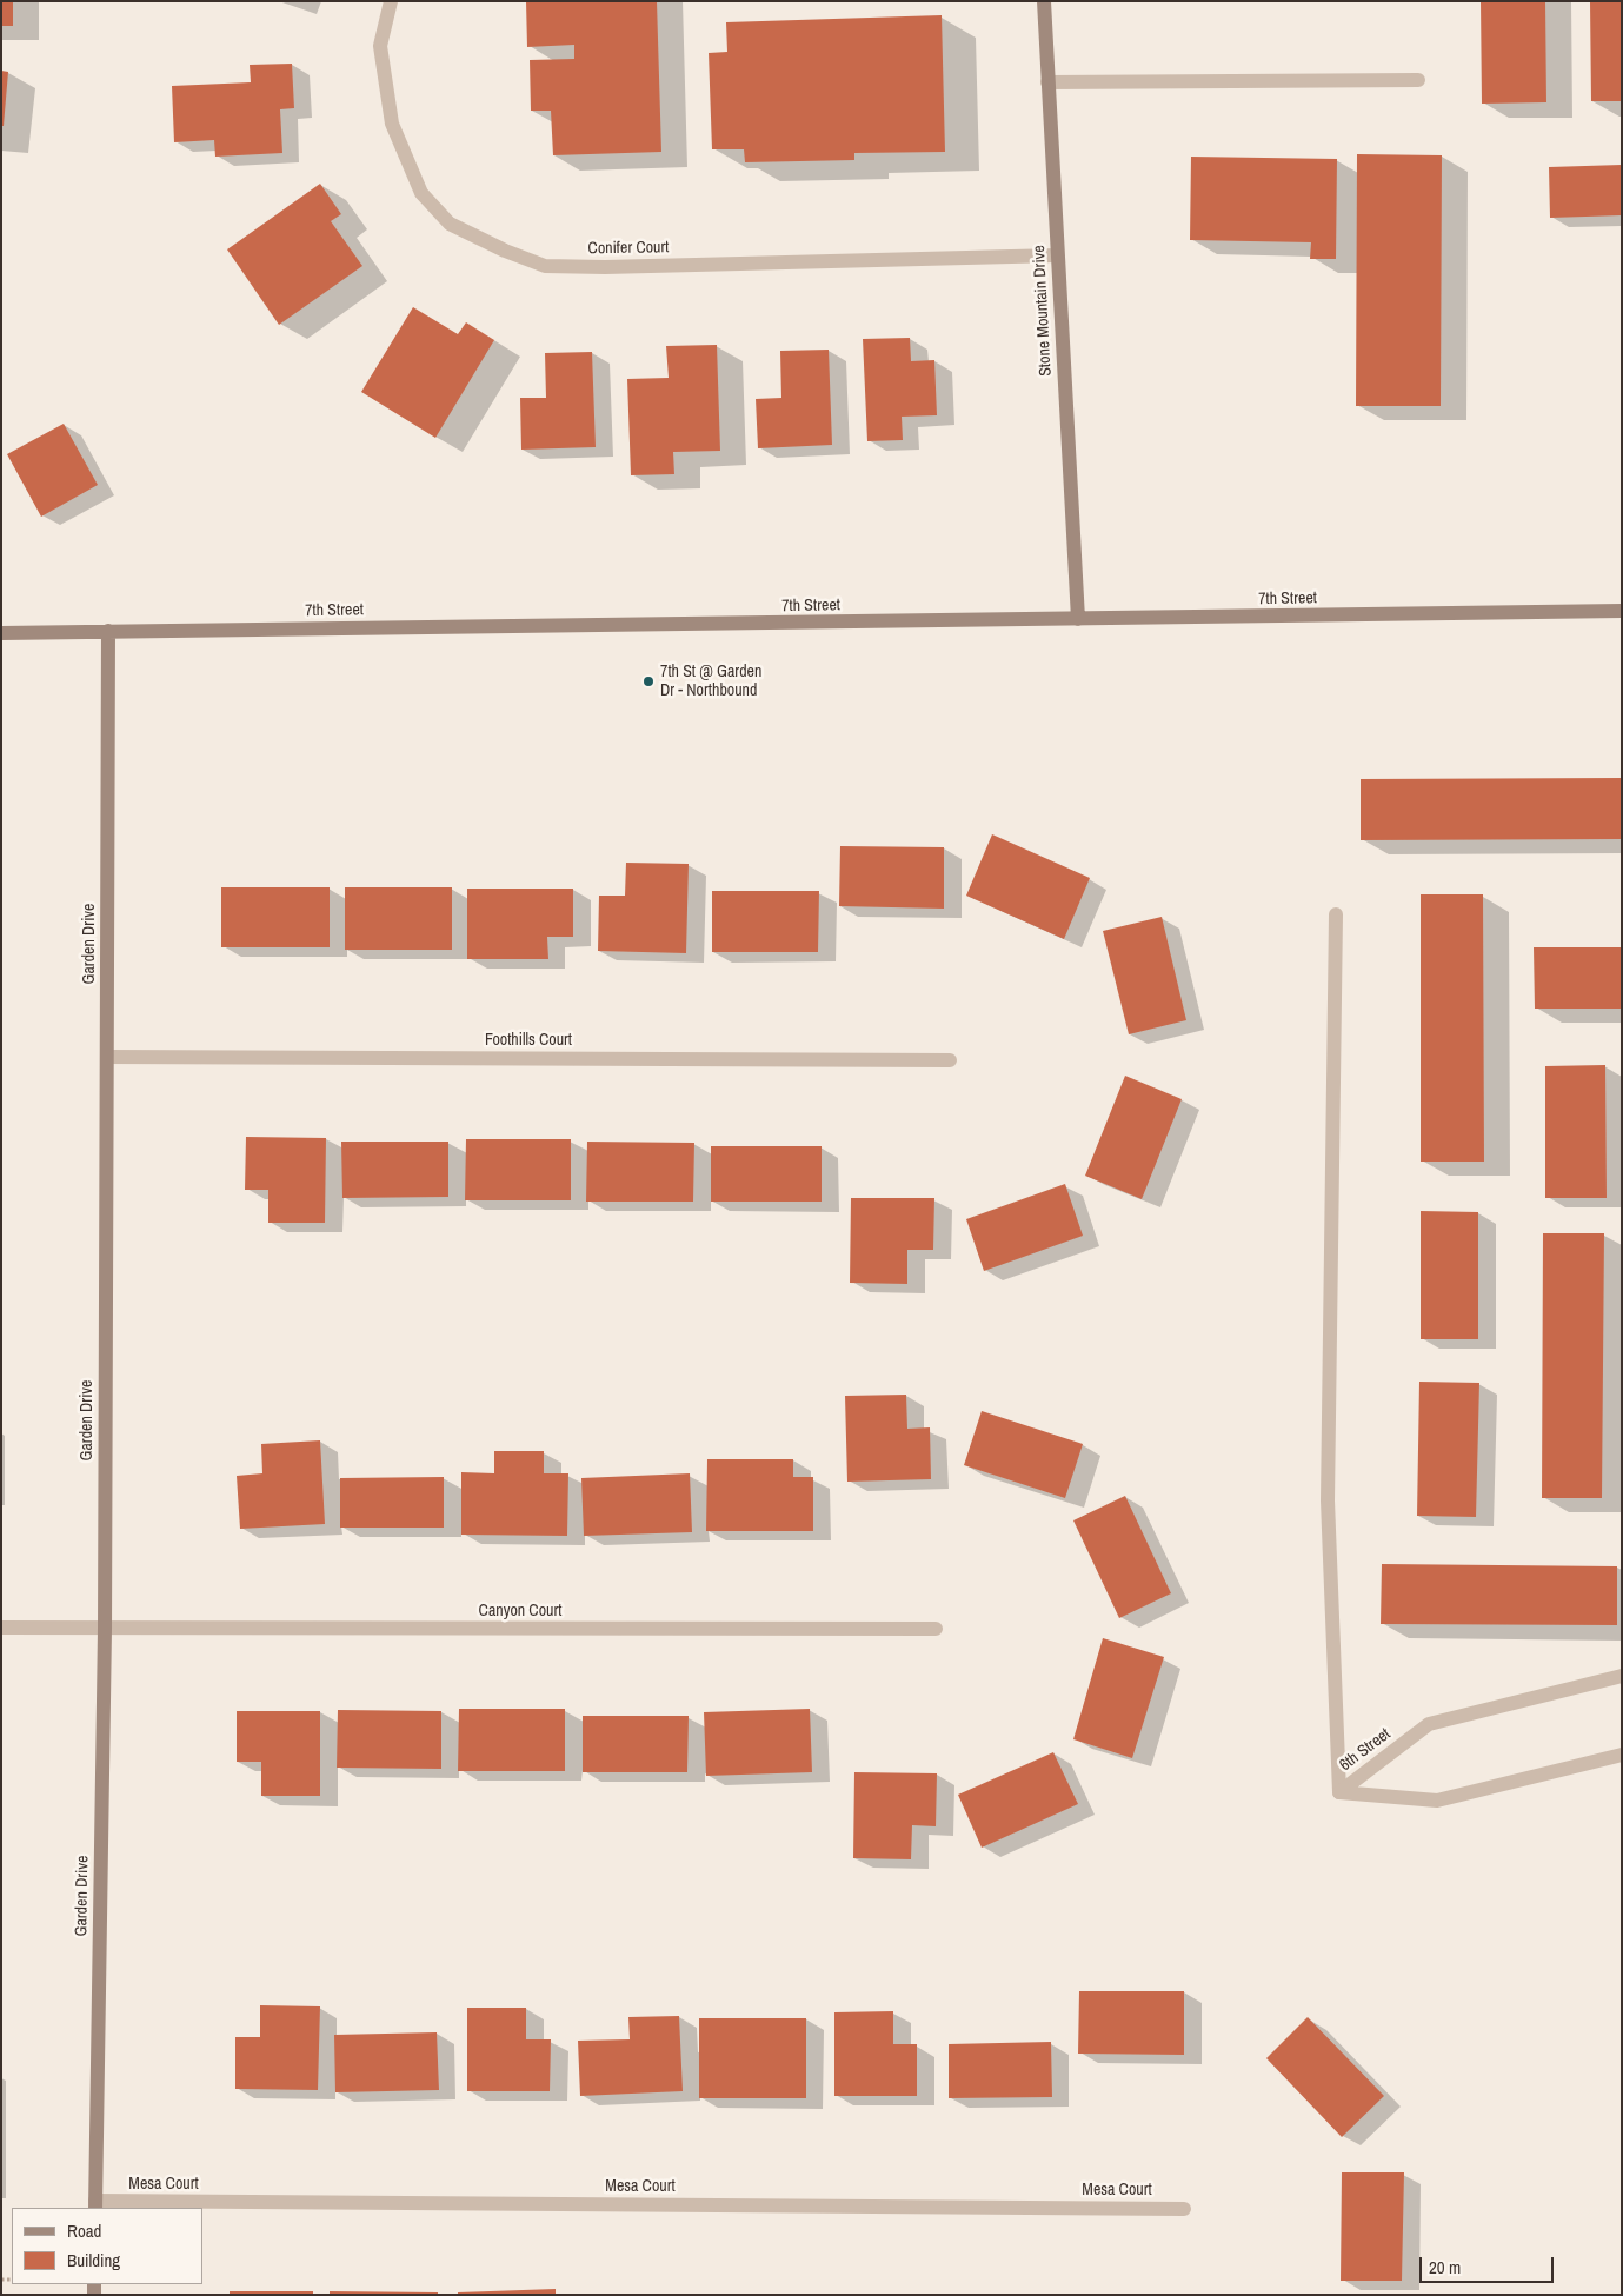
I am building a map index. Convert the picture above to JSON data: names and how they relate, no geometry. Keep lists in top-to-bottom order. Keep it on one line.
{"streets":{"street":["Conifer Court","Stone Mountain Drive","7th Street","Garden Drive","Foothills Court","Canyon Court","6th Street","Mesa Court"]},"crossings":[["Conifer Court","Stone Mountain Drive"],["Stone Mountain Drive","7th Street"],["7th Street","Garden Drive"],["Garden Drive","Foothills Court"],["Garden Drive","Canyon Court"],["Garden Drive","Mesa Court"]],"places":["7th St @ Garden Dr - Northbound"],"legend":["Road","Building"],"scale_bar":"20 m"}
